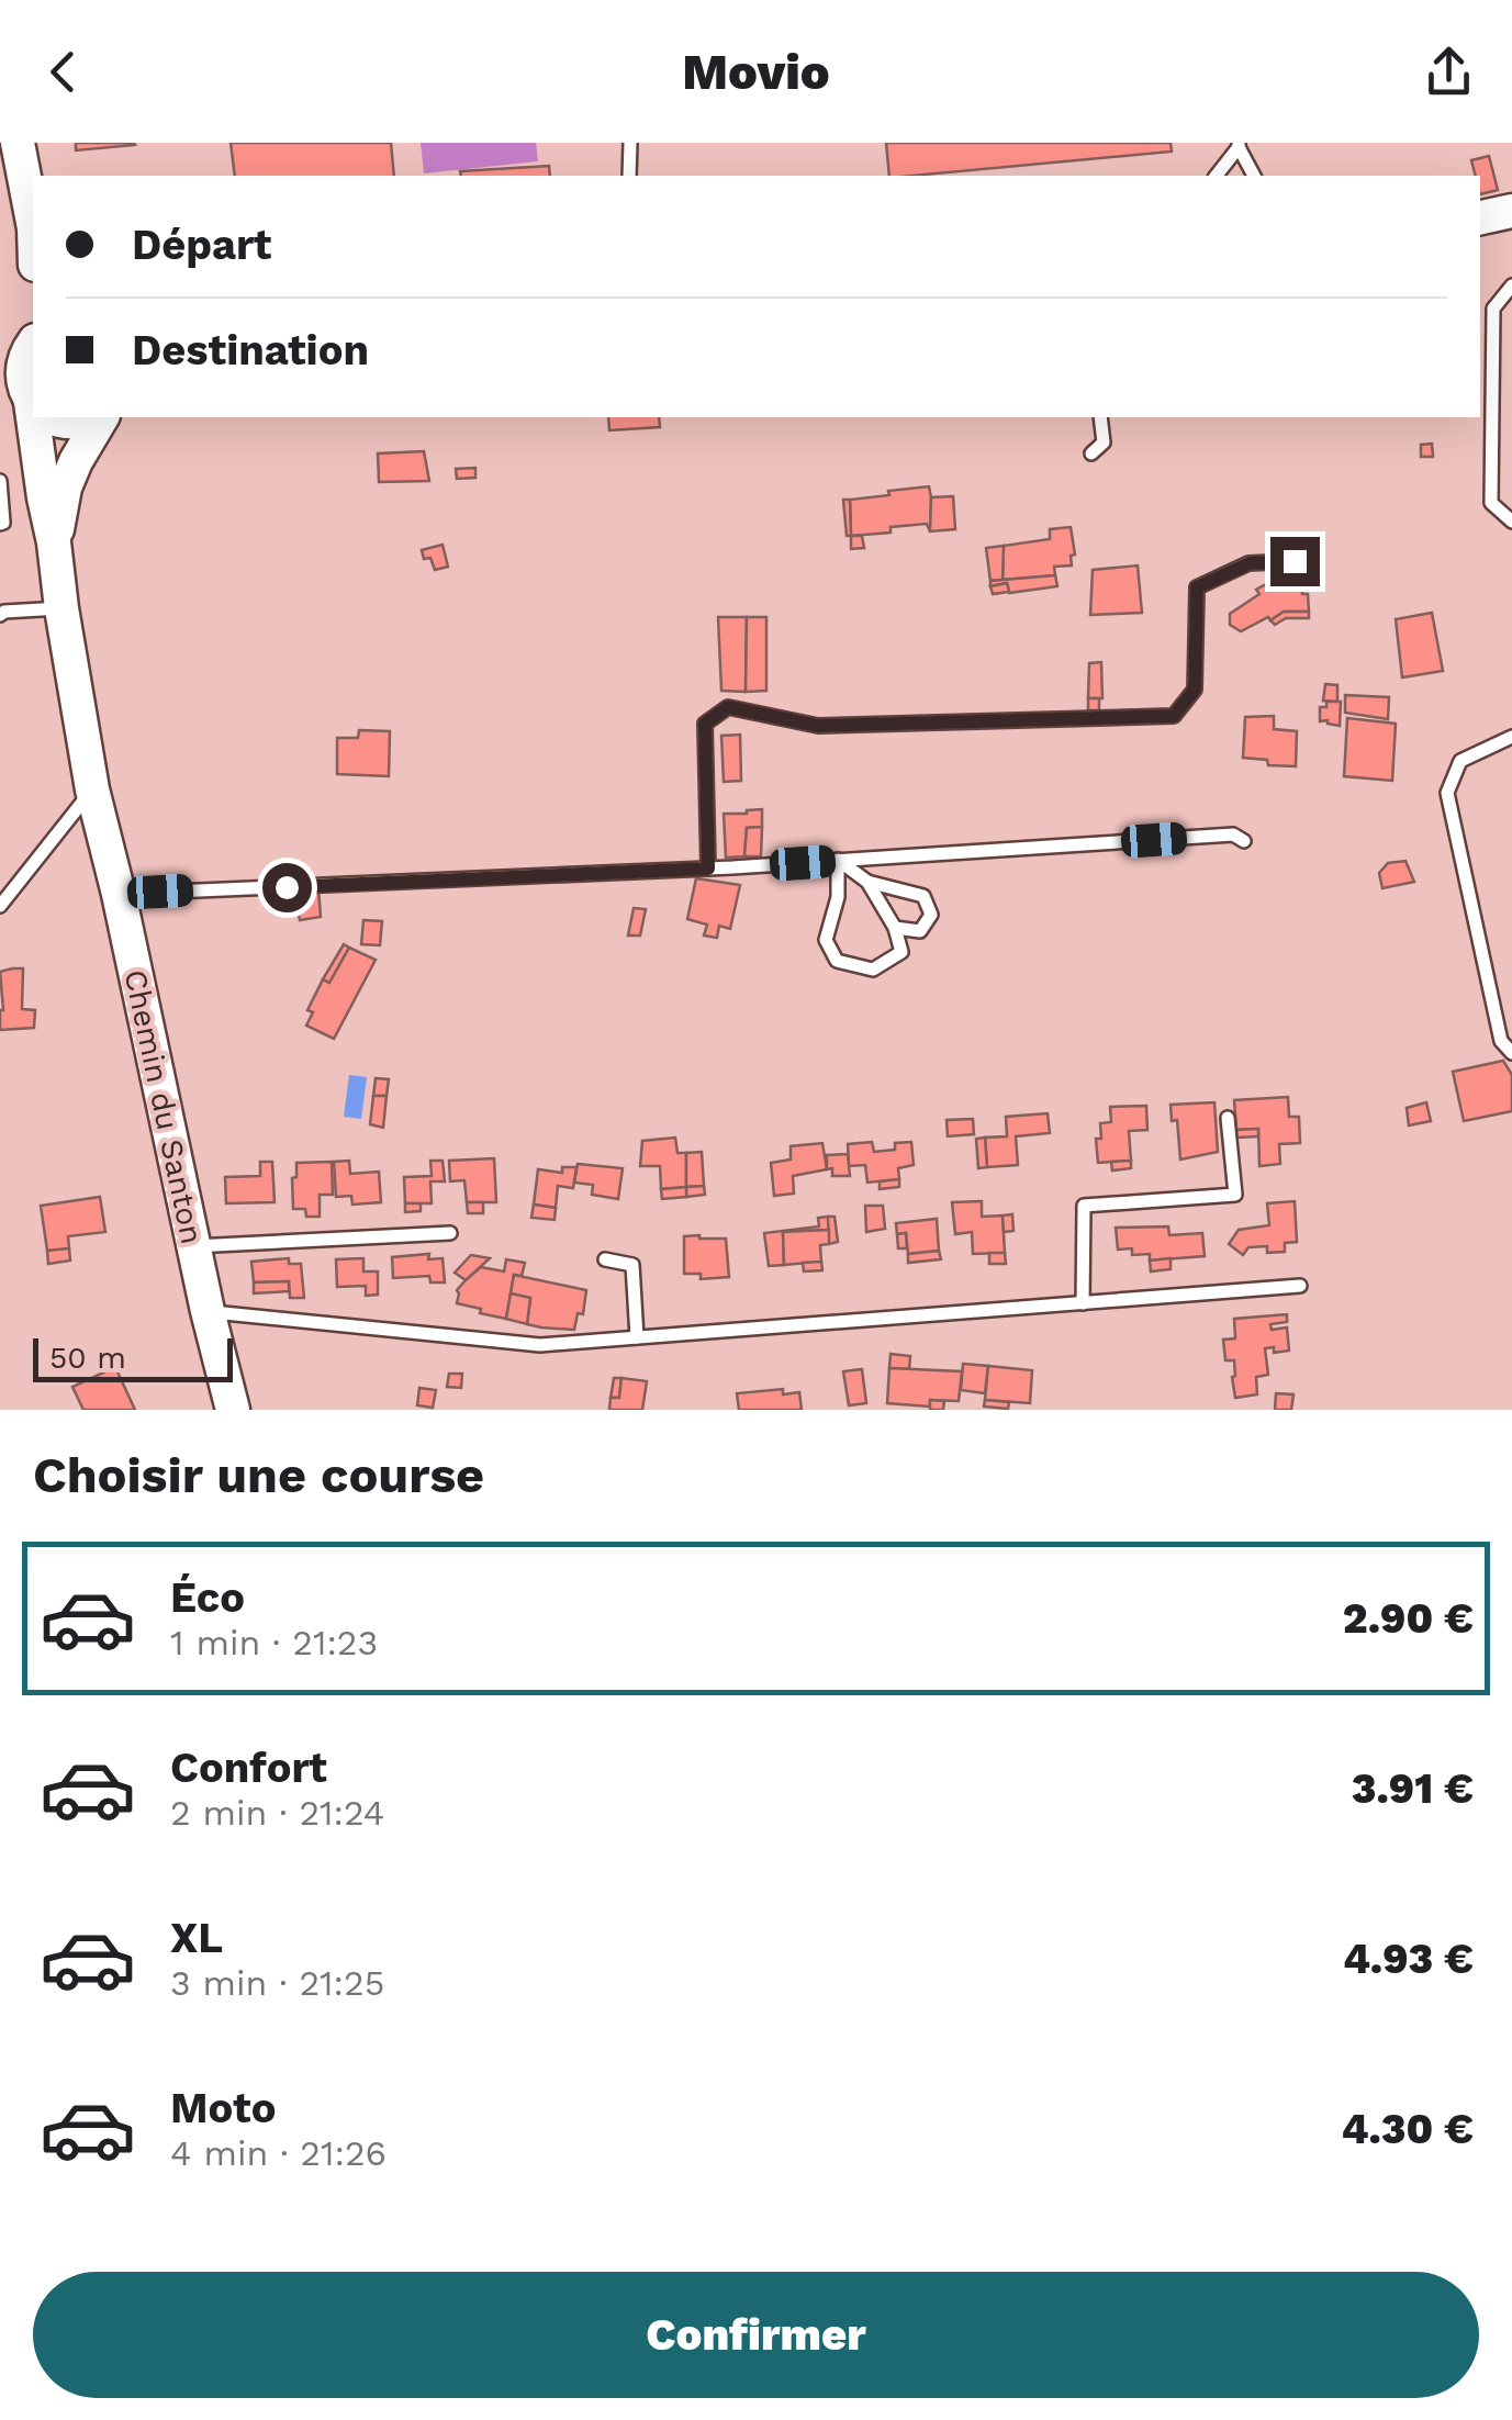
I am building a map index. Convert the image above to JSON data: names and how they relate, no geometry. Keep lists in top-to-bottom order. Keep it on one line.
{"streets":{"street":["Chemin du Santon"]},"scale_bar":"50 m","page":{"header":"Movio","banner":["Départ","Destination"],"scale":"50 m","heading":"Choisir une course","list":[{"name":"Éco","note":"1 min · 21:23","value":"2.90 €"},{"name":"Confort","note":"2 min · 21:24","value":"3.91 €"},{"name":"XL","note":"3 min · 21:25","value":"4.93 €"},{"name":"Moto","note":"4 min · 21:26","value":"4.30 €"}],"buttons":"Confirmer"}}
